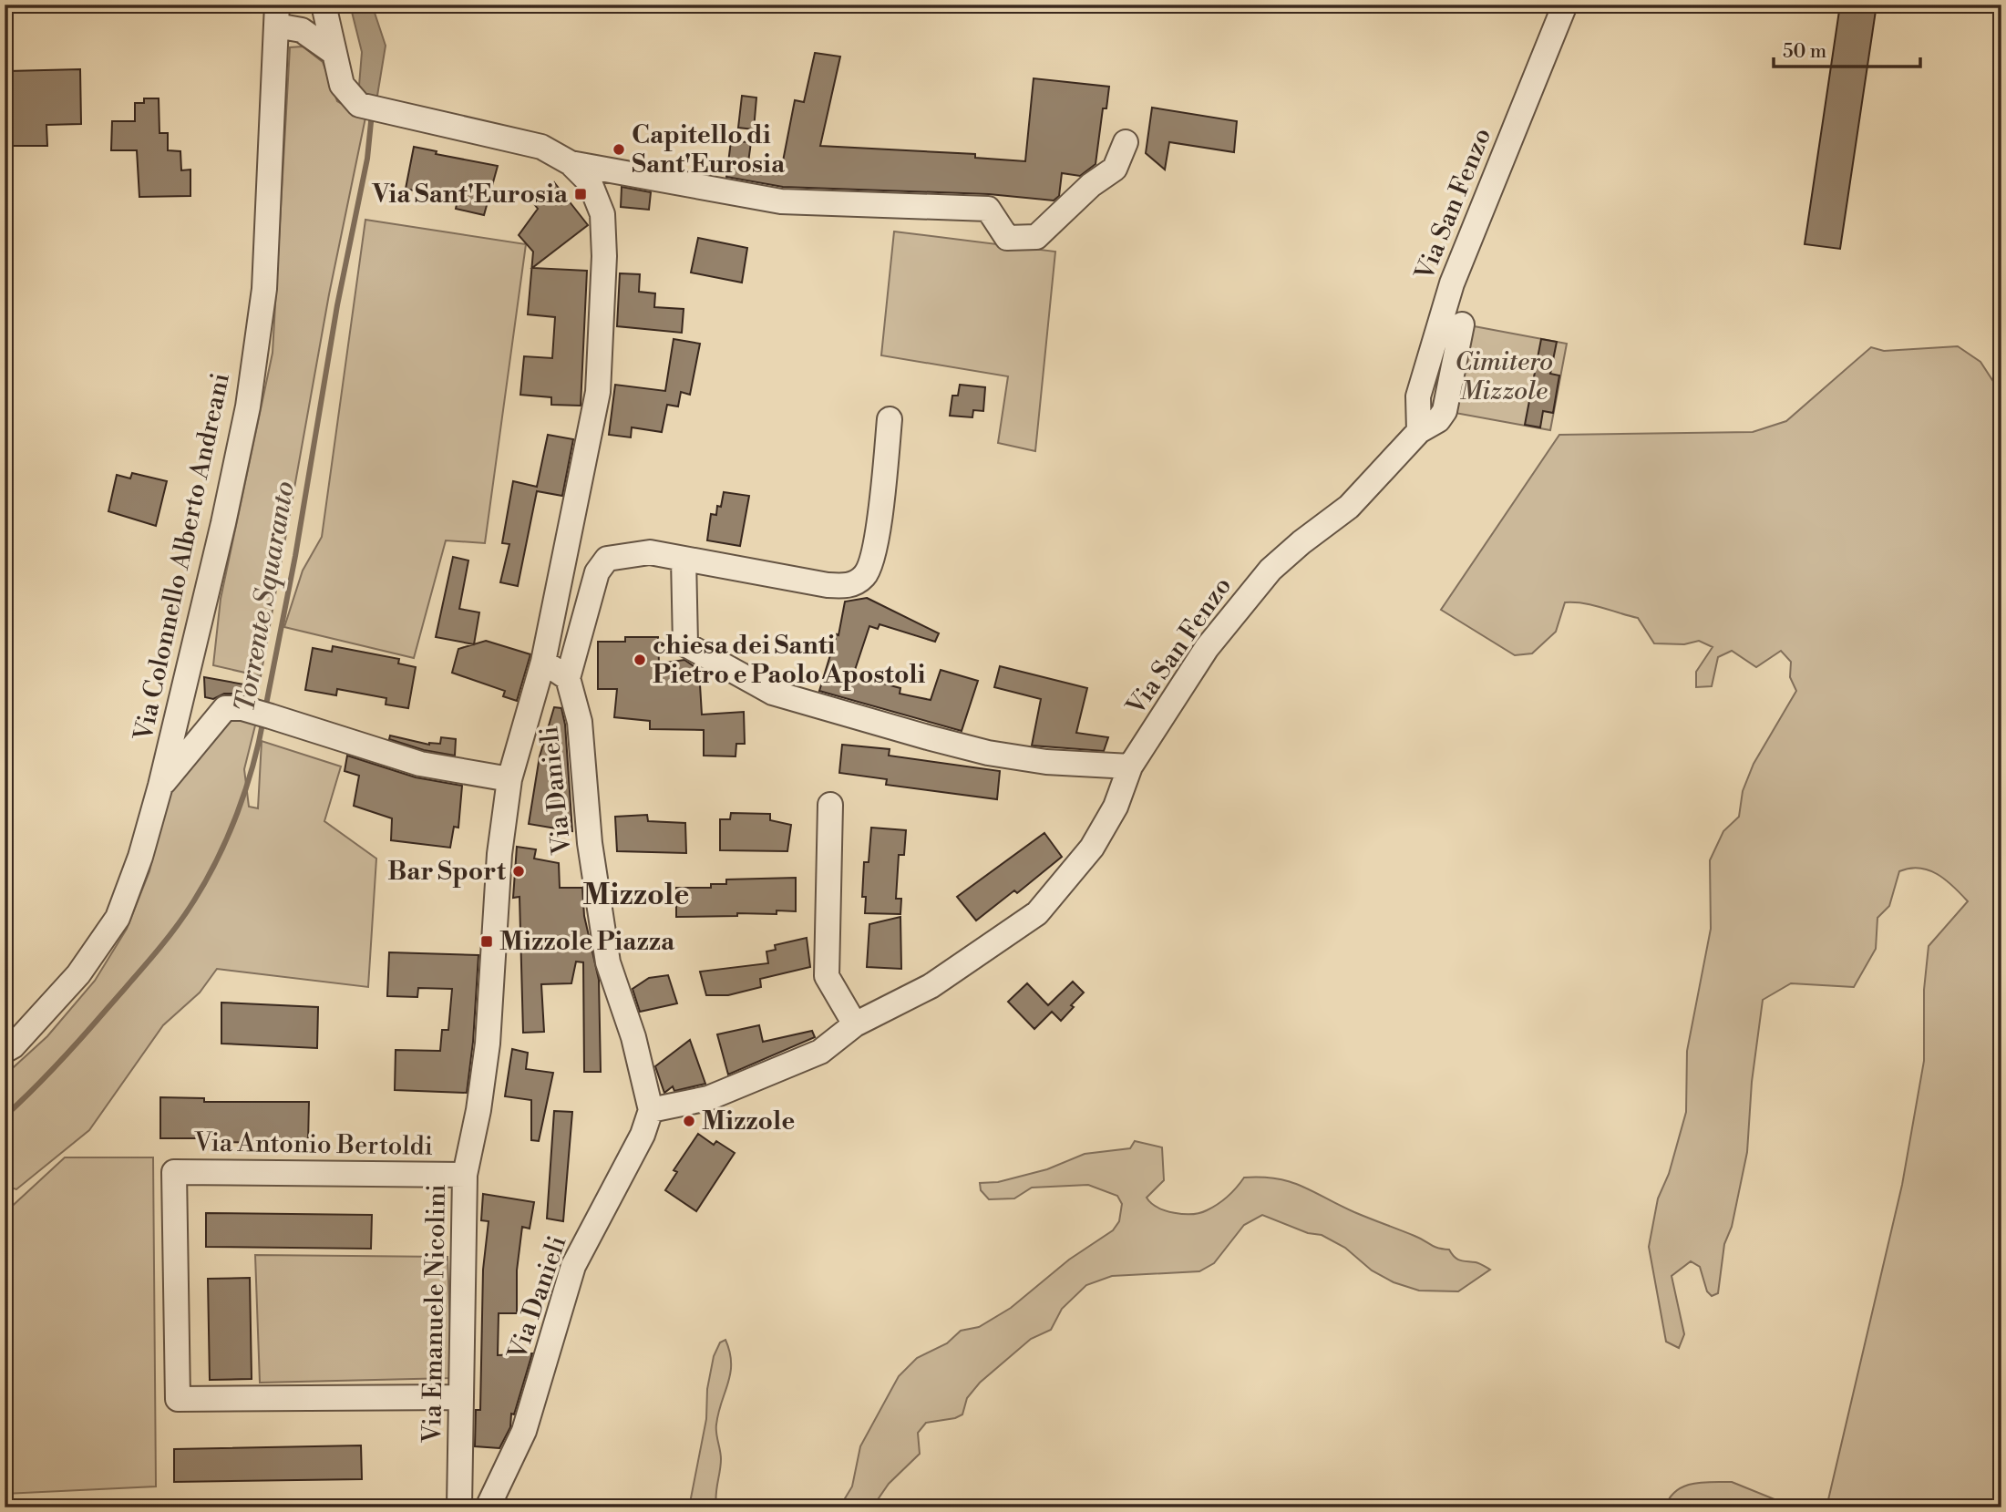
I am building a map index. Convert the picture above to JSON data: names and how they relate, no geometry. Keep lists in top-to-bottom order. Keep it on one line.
{"streets":{"street":["Via San Fenzo","Via Colonnello Alberto Andreani","Via Danieli","Via Antonio Bertoldi","Via Emanuele Nicolini"]},"crossings":[["Via Antonio Bertoldi","Via Emanuele Nicolini"]],"districts":["Mizzole"],"water":["Torrente Squaranto"],"parks":["Cimitero Mizzole"],"places":{"other":["Capitello di Sant'Eurosia","chiesa dei Santi Pietro e Paolo Apostoli","Bar Sport","Mizzole"],"transit":["Via Sant'Eurosia","Mizzole Piazza"]},"scale_bar":"50 m"}
